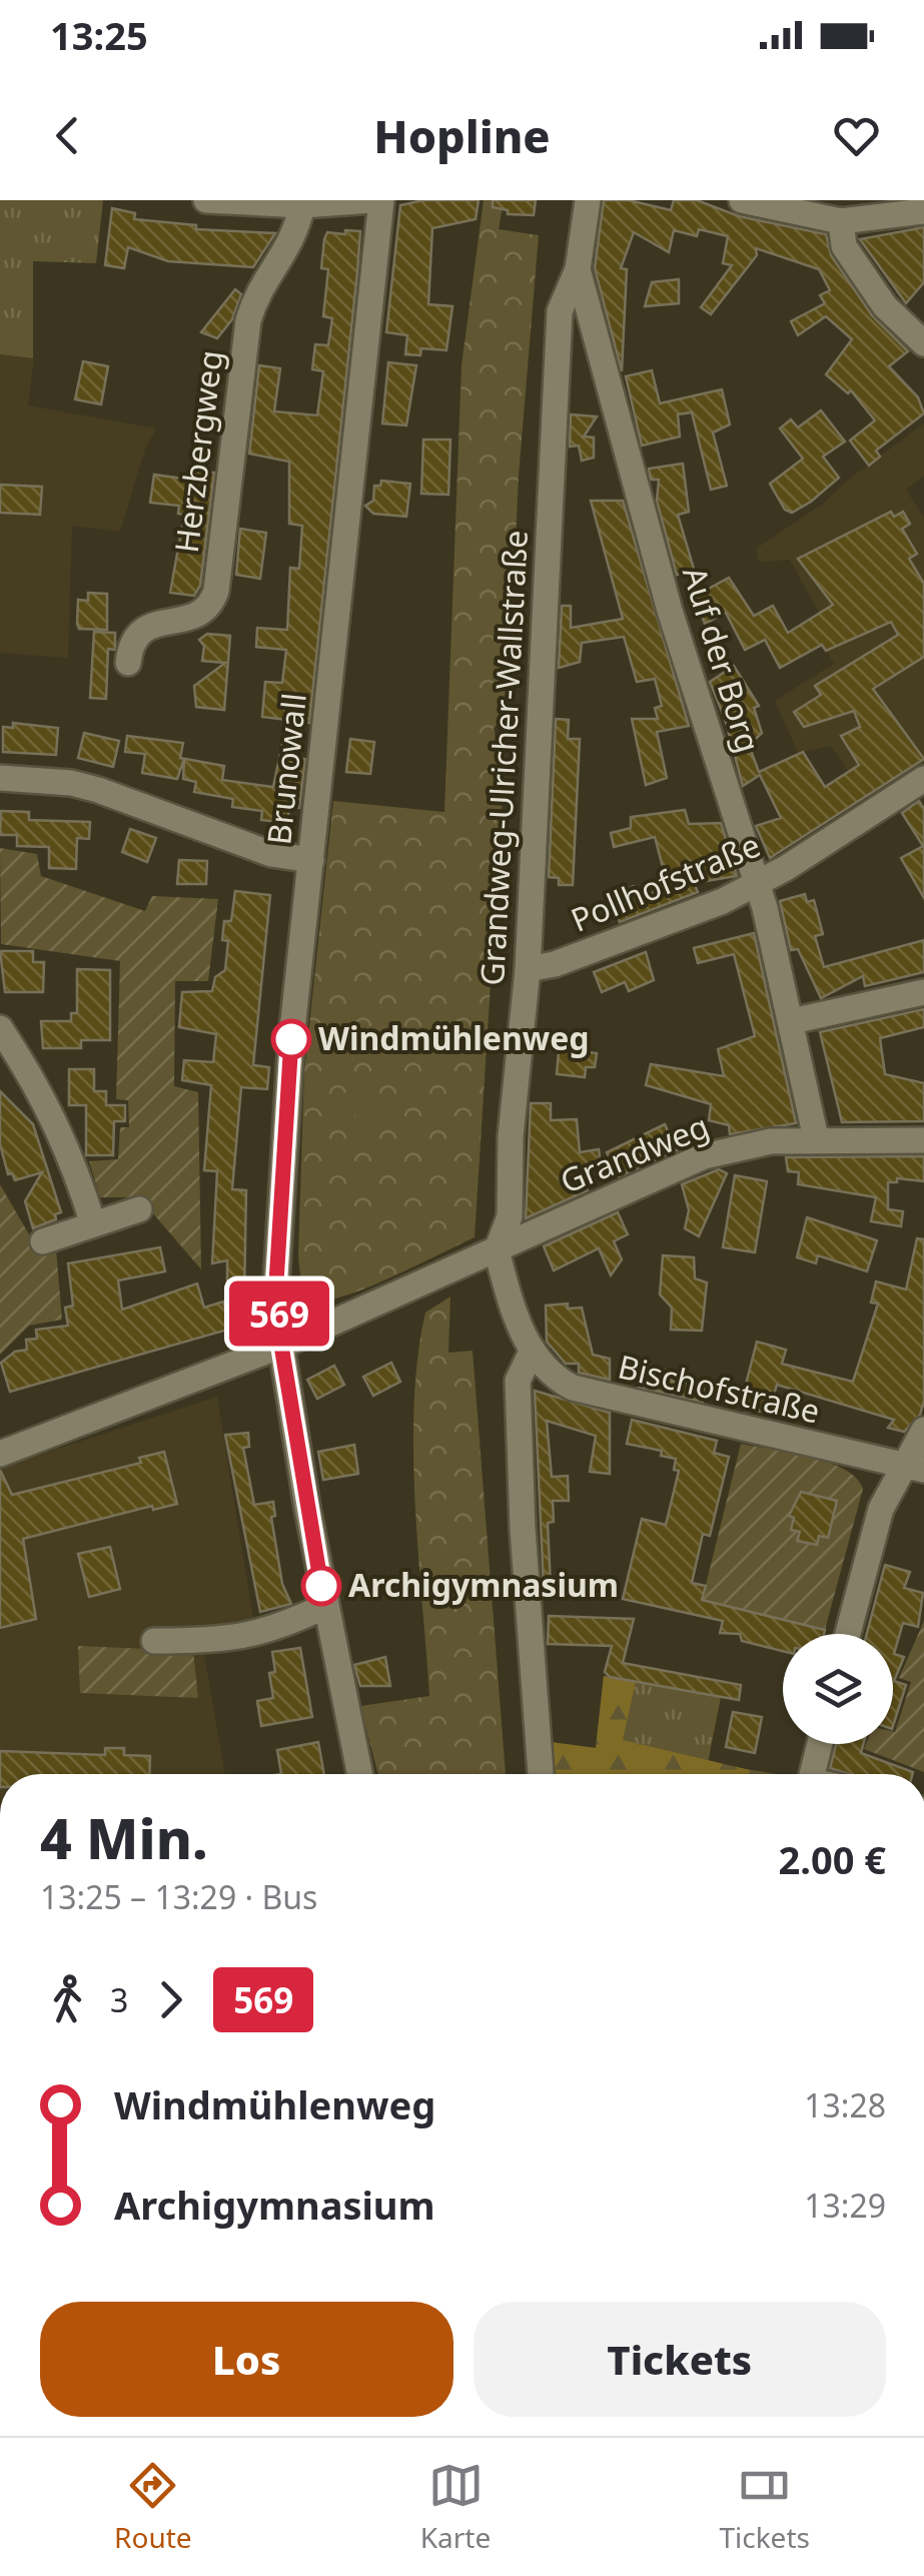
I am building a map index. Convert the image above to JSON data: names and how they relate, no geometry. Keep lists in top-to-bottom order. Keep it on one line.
{"streets":{"street":["Herzbergweg","Auf der Borg","Grandweg-Ulricher-Wallstraße","Brunowall","Pollhofstraße","Grandweg","Bischofstraße"]},"crossings":[["Auf der Borg","Grandweg-Ulricher-Wallstraße"],["Auf der Borg","Pollhofstraße"],["Auf der Borg","Grandweg"],["Grandweg-Ulricher-Wallstraße","Pollhofstraße"],["Grandweg-Ulricher-Wallstraße","Grandweg"],["Brunowall","Grandweg"]],"places":["Windmühlenweg","Archigymnasium"],"lines":["bus line 569"],"page":{"status":"13:25","header":"Hopline","on_map":"569","heading":["4 Min.","13:25 – 13:29 · Bus","2.00 €"],"legs":["3","569"],"list":[{"name":"Windmühlenweg","value":"13:28"},{"name":"Archigymnasium","value":"13:29"}],"buttons":["Los","Tickets"],"tabs":["Route","Karte","Tickets"]}}
